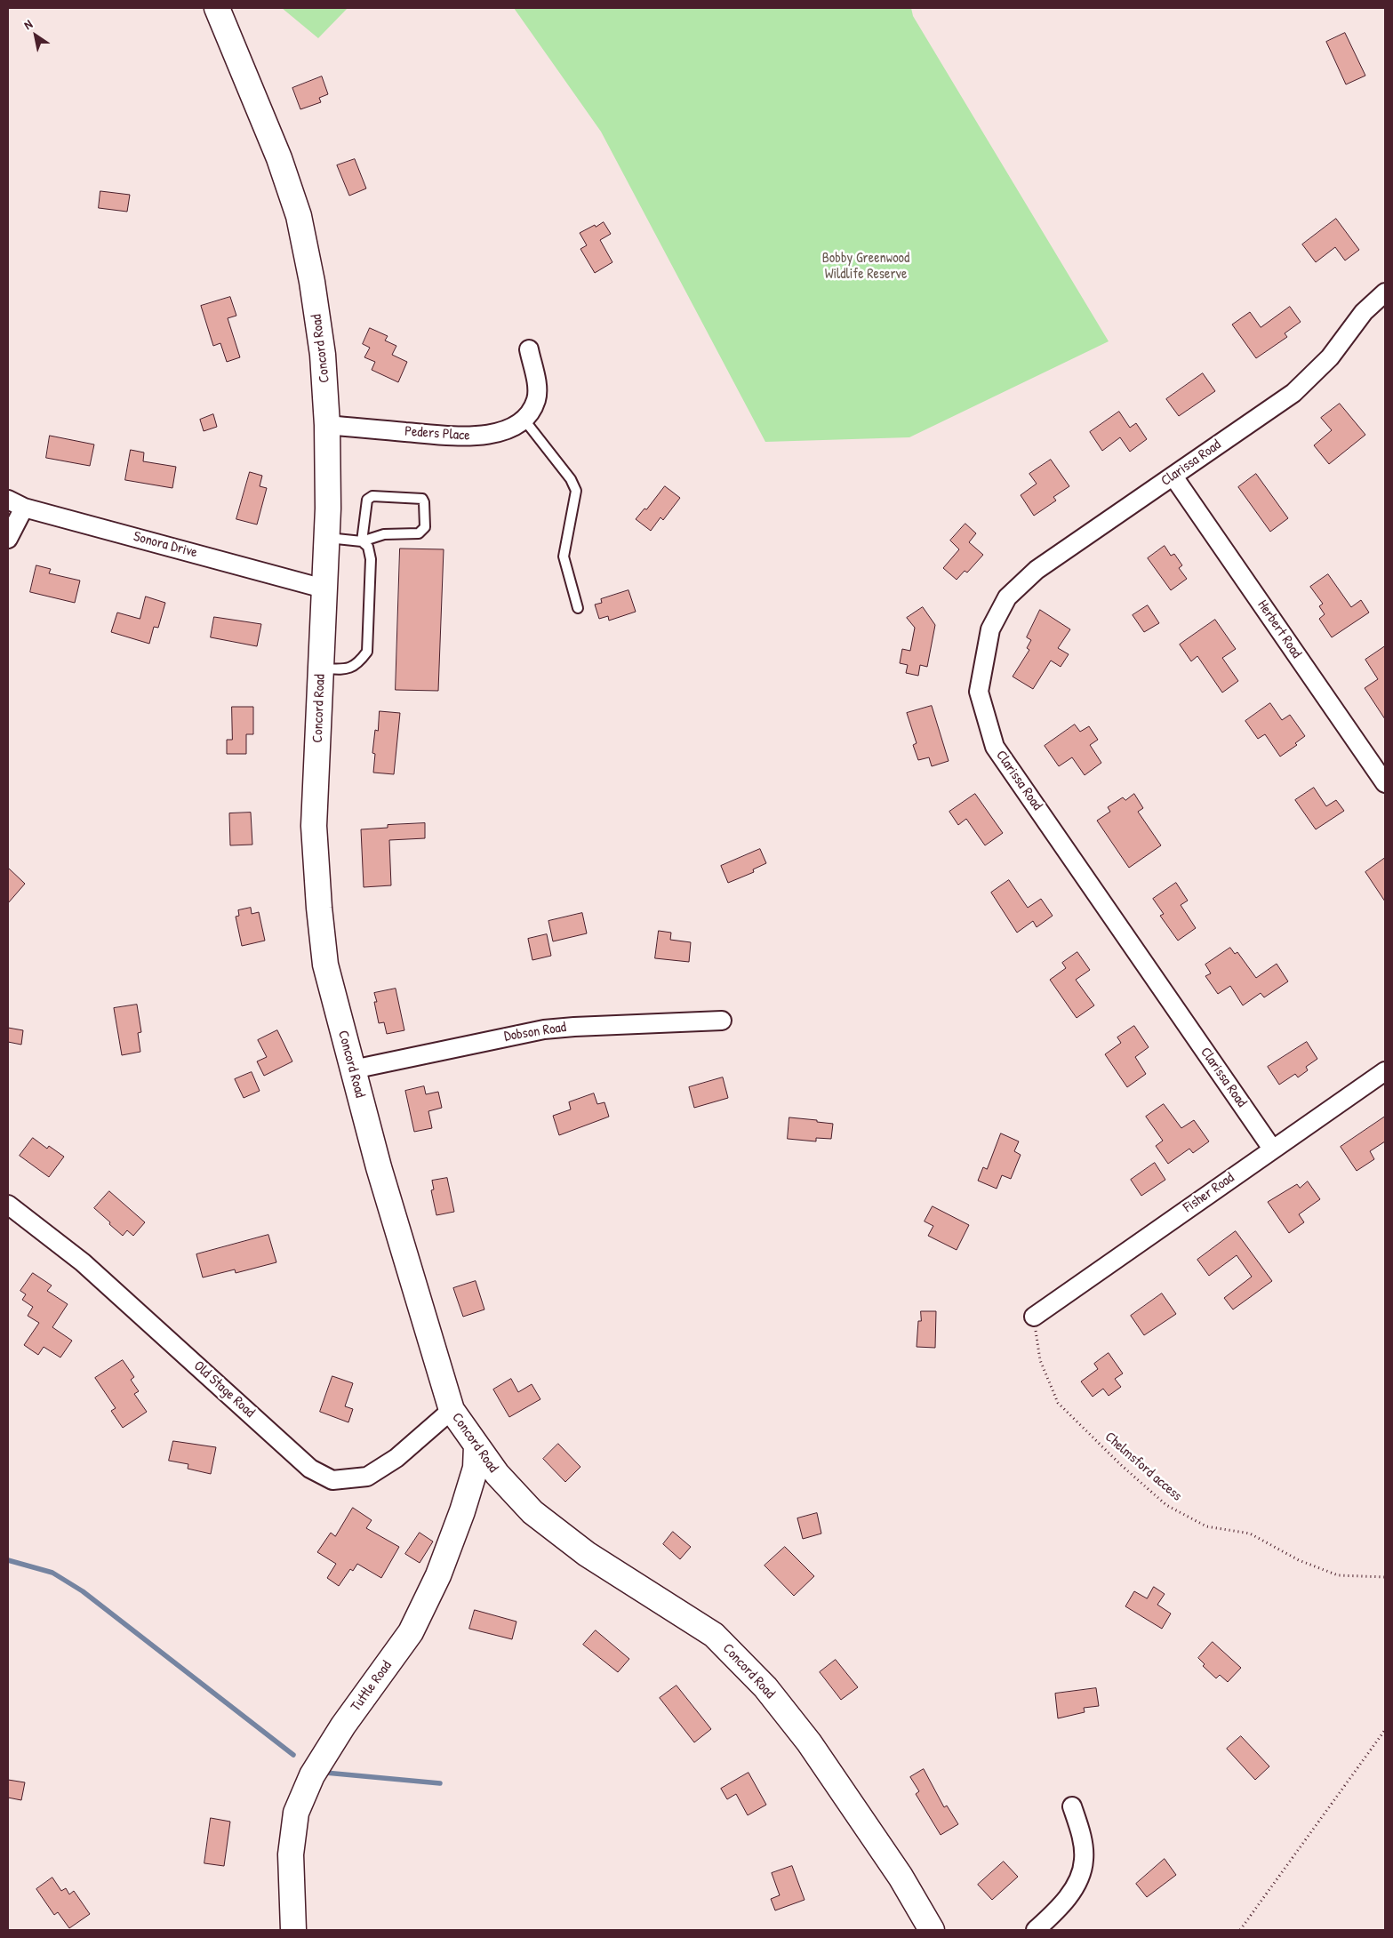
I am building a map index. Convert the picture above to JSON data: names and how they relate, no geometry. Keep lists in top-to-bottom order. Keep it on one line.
{"streets":{"main road":["Concord Road","Tuttle Road"],"street":["Peders Place","Clarissa Road","Sonora Drive","Herbert Road","Dobson Road","Fisher Road","Old Stage Road"],"path":["Chelmsford access"]},"crossings":[["Concord Road","Peders Place"],["Concord Road","Sonora Drive"],["Concord Road","Dobson Road"],["Concord Road","Old Stage Road"],["Concord Road","Tuttle Road"],["Clarissa Road","Herbert Road"],["Clarissa Road","Fisher Road"],["Fisher Road","Chelmsford access"]],"parks":["Bobby Greenwood Wildlife Reserve"],"north":"top left"}
